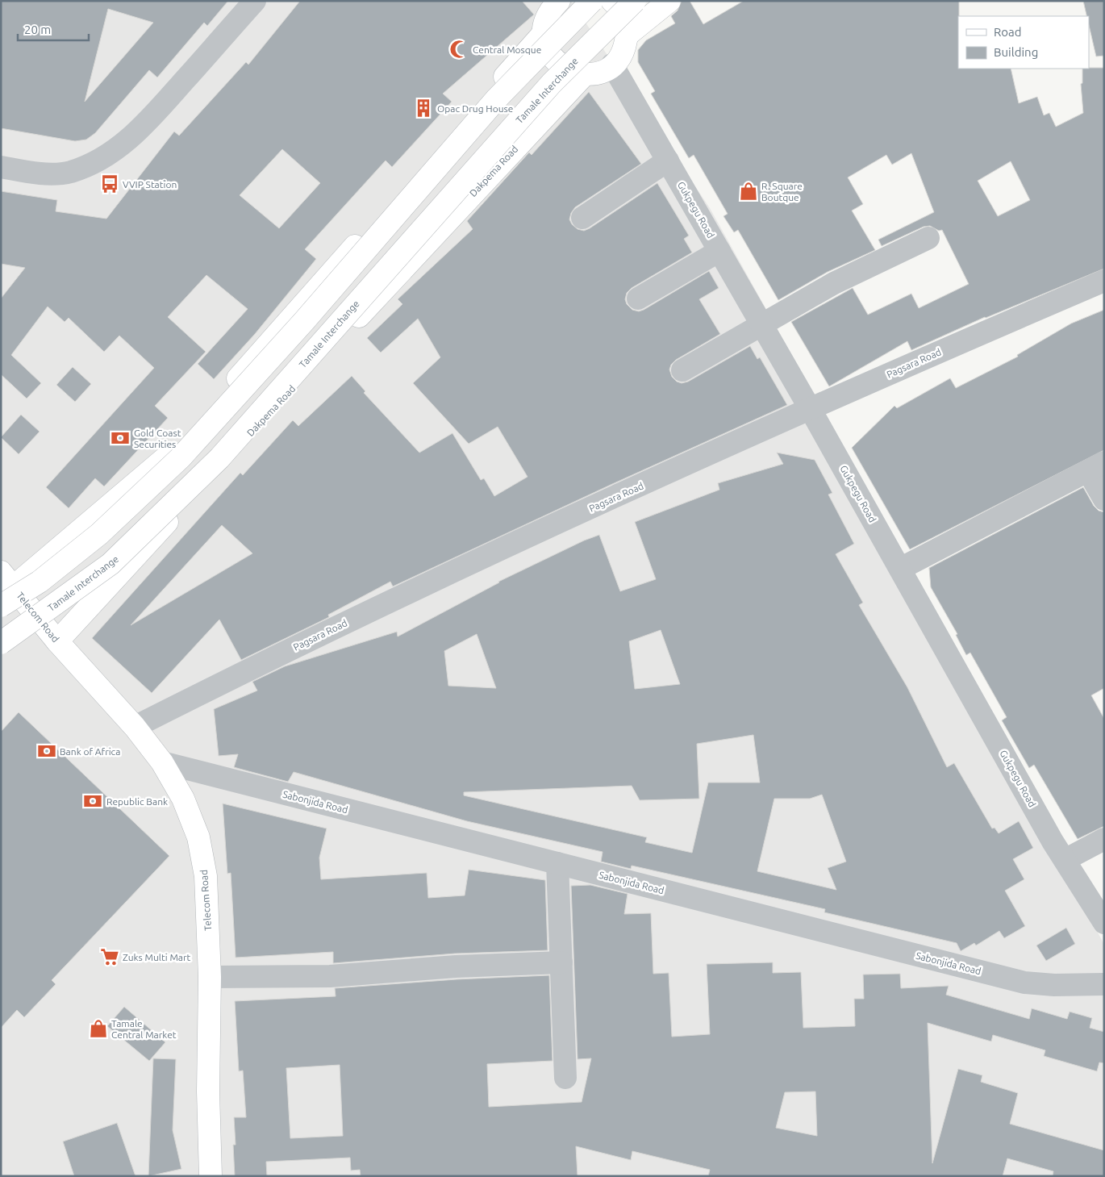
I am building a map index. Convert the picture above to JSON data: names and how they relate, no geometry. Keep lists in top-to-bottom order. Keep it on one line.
{"streets":{"main road":["Tamale Interchange","Dakpema Road","Telecom Road"],"street":["Gukpegu Road","Pagsara Road","Sabonjida Road"]},"crossings":[["Dakpema Road","Telecom Road"],["Gukpegu Road","Pagsara Road"],["Pagsara Road","Telecom Road"],["Telecom Road","Sabonjida Road"]],"places":{"mosque":["Central Mosque"],"building":["Opac Drug House"],"bus stop":["VVIP Station"],"shop":["R. Square Boutque","Tamale Central Market"],"bank":["Gold Coast Securities","Bank of Africa","Republic Bank"],"supermarket":["Zuks Multi Mart"]},"legend":["Road","Building"],"scale_bar":"20 m"}
